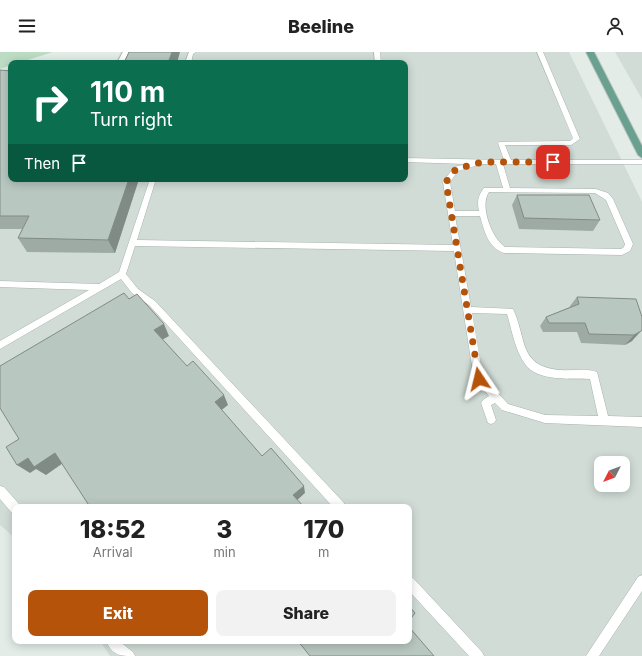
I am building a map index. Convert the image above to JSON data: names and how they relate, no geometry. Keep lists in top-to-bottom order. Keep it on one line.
{"north":"bottom left","page":{"header":"Beeline","turn":["110 m","Turn right"],"then":"Then","eta":["18:52","Arrival","3","min","170","m"],"buttons":["Exit","Share"]}}
